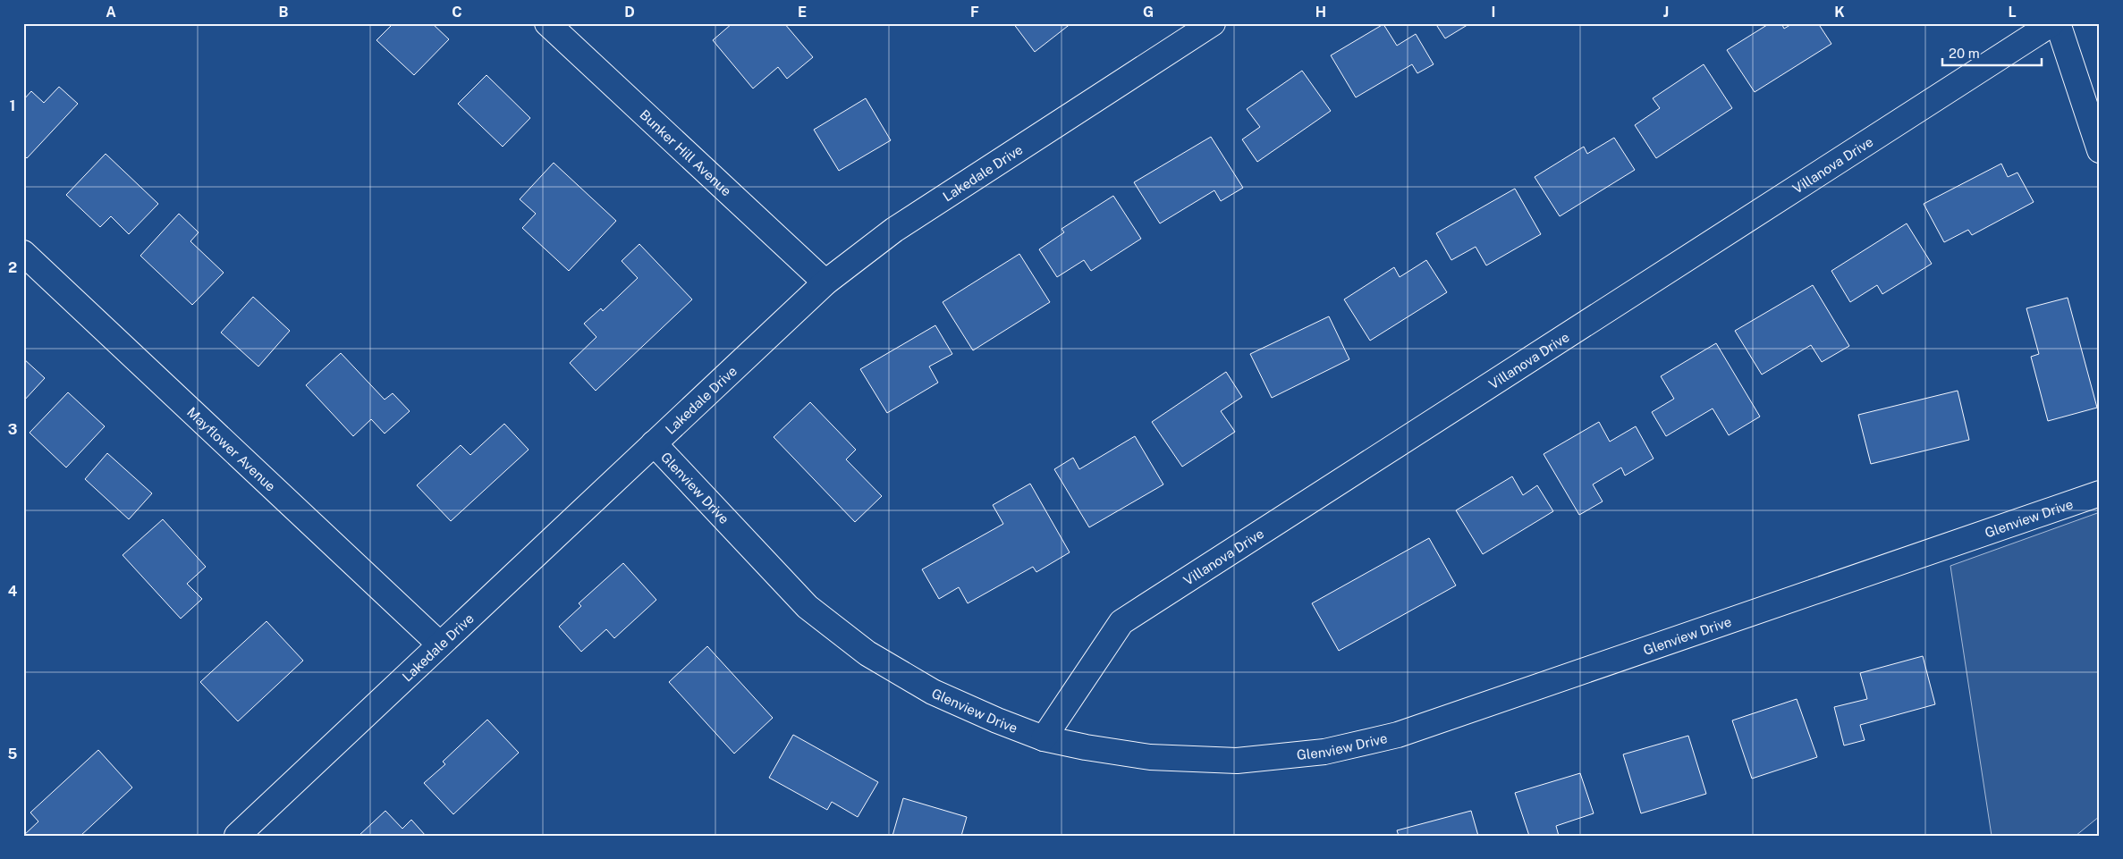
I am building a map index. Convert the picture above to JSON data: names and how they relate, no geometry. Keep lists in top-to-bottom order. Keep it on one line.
{"streets":{"street":["Bunker Hill Avenue","Villanova Drive","Lakedale Drive","Mayflower Avenue","Glenview Drive"]},"crossings":[["Bunker Hill Avenue","Lakedale Drive"],["Villanova Drive","Glenview Drive"],["Lakedale Drive","Mayflower Avenue"],["Lakedale Drive","Glenview Drive"]],"scale_bar":"20 m","grid":{"columns":["A","B","C","D","E","F","G","H","I","J","K","L"],"rows":["1","2","3","4","5"]}}
